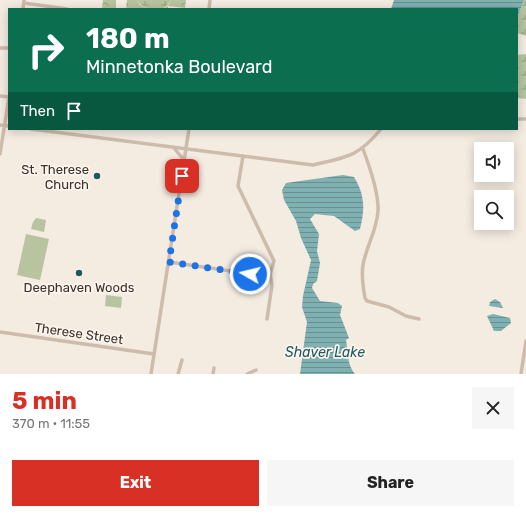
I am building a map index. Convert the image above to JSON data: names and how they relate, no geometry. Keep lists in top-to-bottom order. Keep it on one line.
{"streets":{"street":["Therese Street"]},"water":["Shaver Lake"],"places":["St. Therese Church","Deephaven Woods"],"page":{"turn":["180 m","Minnetonka Boulevard"],"then":"Then","heading":["5 min","370 m · 11:55"],"buttons":["Exit","Share"]}}
